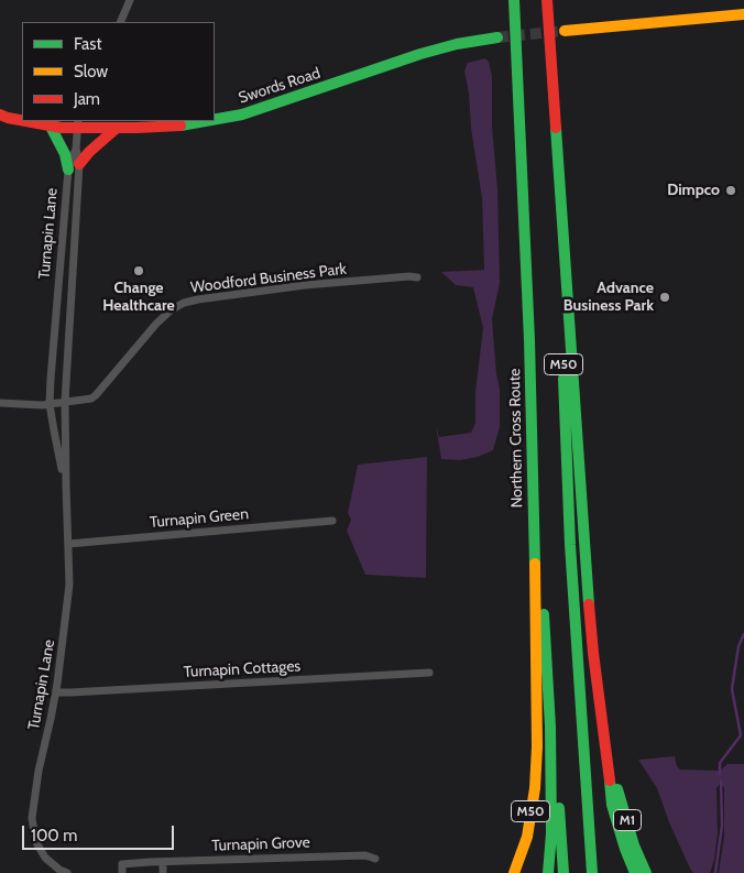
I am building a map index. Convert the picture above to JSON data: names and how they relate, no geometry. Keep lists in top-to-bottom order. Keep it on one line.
{"streets":{"main road":["Swords Road","M50","Northern Cross Route","M1"],"street":["Turnapin Lane","Woodford Business Park","Turnapin Green","Turnapin Cottages","Turnapin Grove"]},"crossings":[["Swords Road","Turnapin Lane"],["Turnapin Lane","Woodford Business Park"],["Turnapin Lane","Turnapin Green"],["Turnapin Lane","Turnapin Cottages"],["M50","Northern Cross Route"],["M50","M1"]],"places":["Dimpco","Change Healthcare","Advance Business Park"],"legend":["Fast","Slow","Jam"],"scale_bar":"100 m"}
